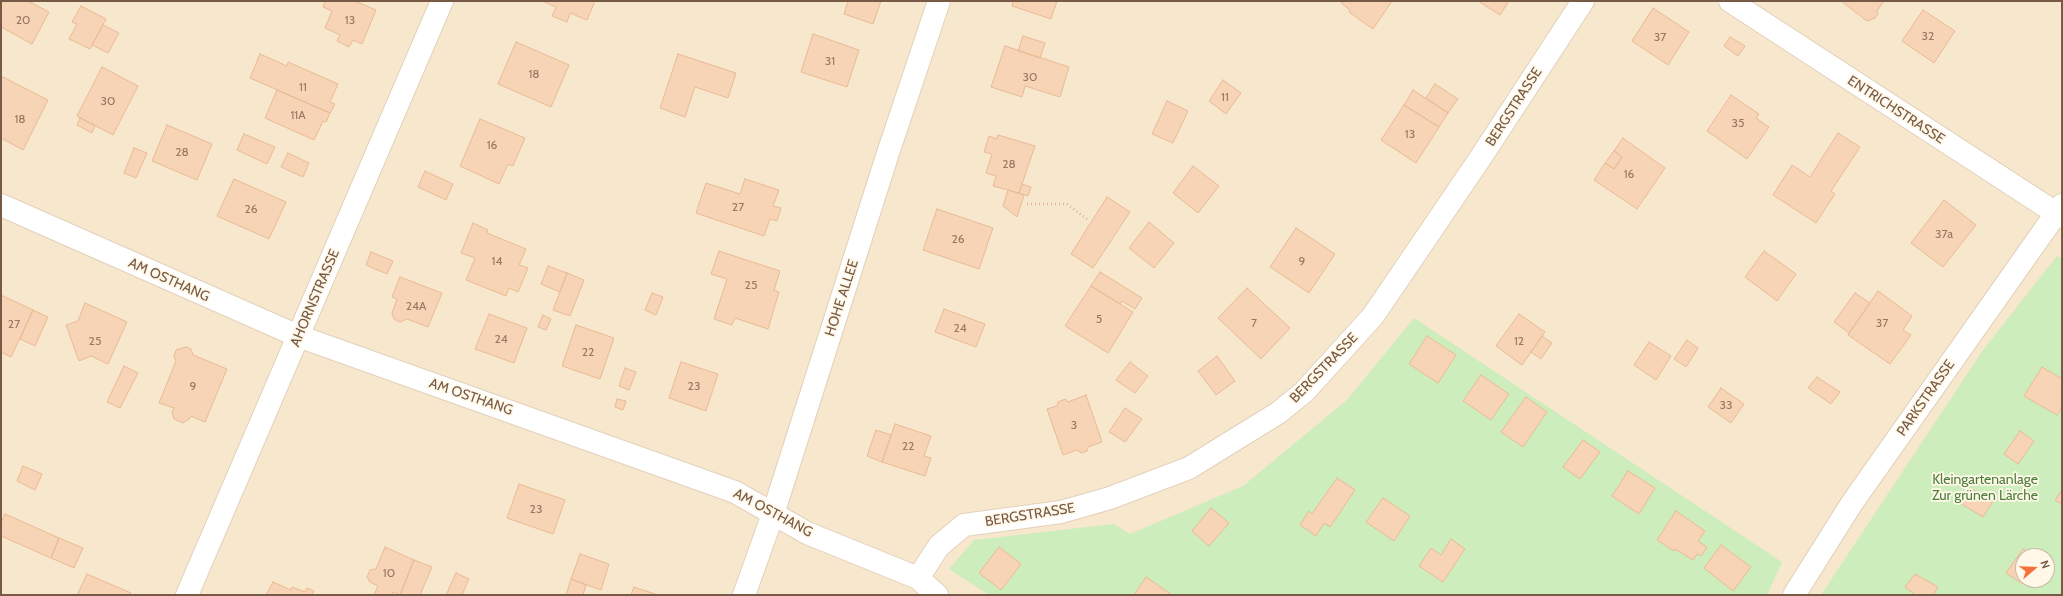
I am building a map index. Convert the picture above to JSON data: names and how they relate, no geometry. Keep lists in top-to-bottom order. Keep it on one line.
{"streets":{"street":["BERGSTRASSE","ENTRICHSTRASSE","AM OSTHANG","AHORNSTRASSE","HOHE ALLEE","PARKSTRASSE"]},"crossings":[["BERGSTRASSE","AM OSTHANG"],["ENTRICHSTRASSE","PARKSTRASSE"],["AM OSTHANG","AHORNSTRASSE"],["AM OSTHANG","HOHE ALLEE"]],"parks":["Kleingartenanlage Zur grünen Lärche"],"house_numbers":["20","13","32","37","31","18","30","11","11","30","11A","18","35","13","16","28","28","16","27","26","37a","26","14","9","25","24A","5","7","37","27","24","24","25","12","22","9","23","33","3","22","23","10"],"north":"right"}
